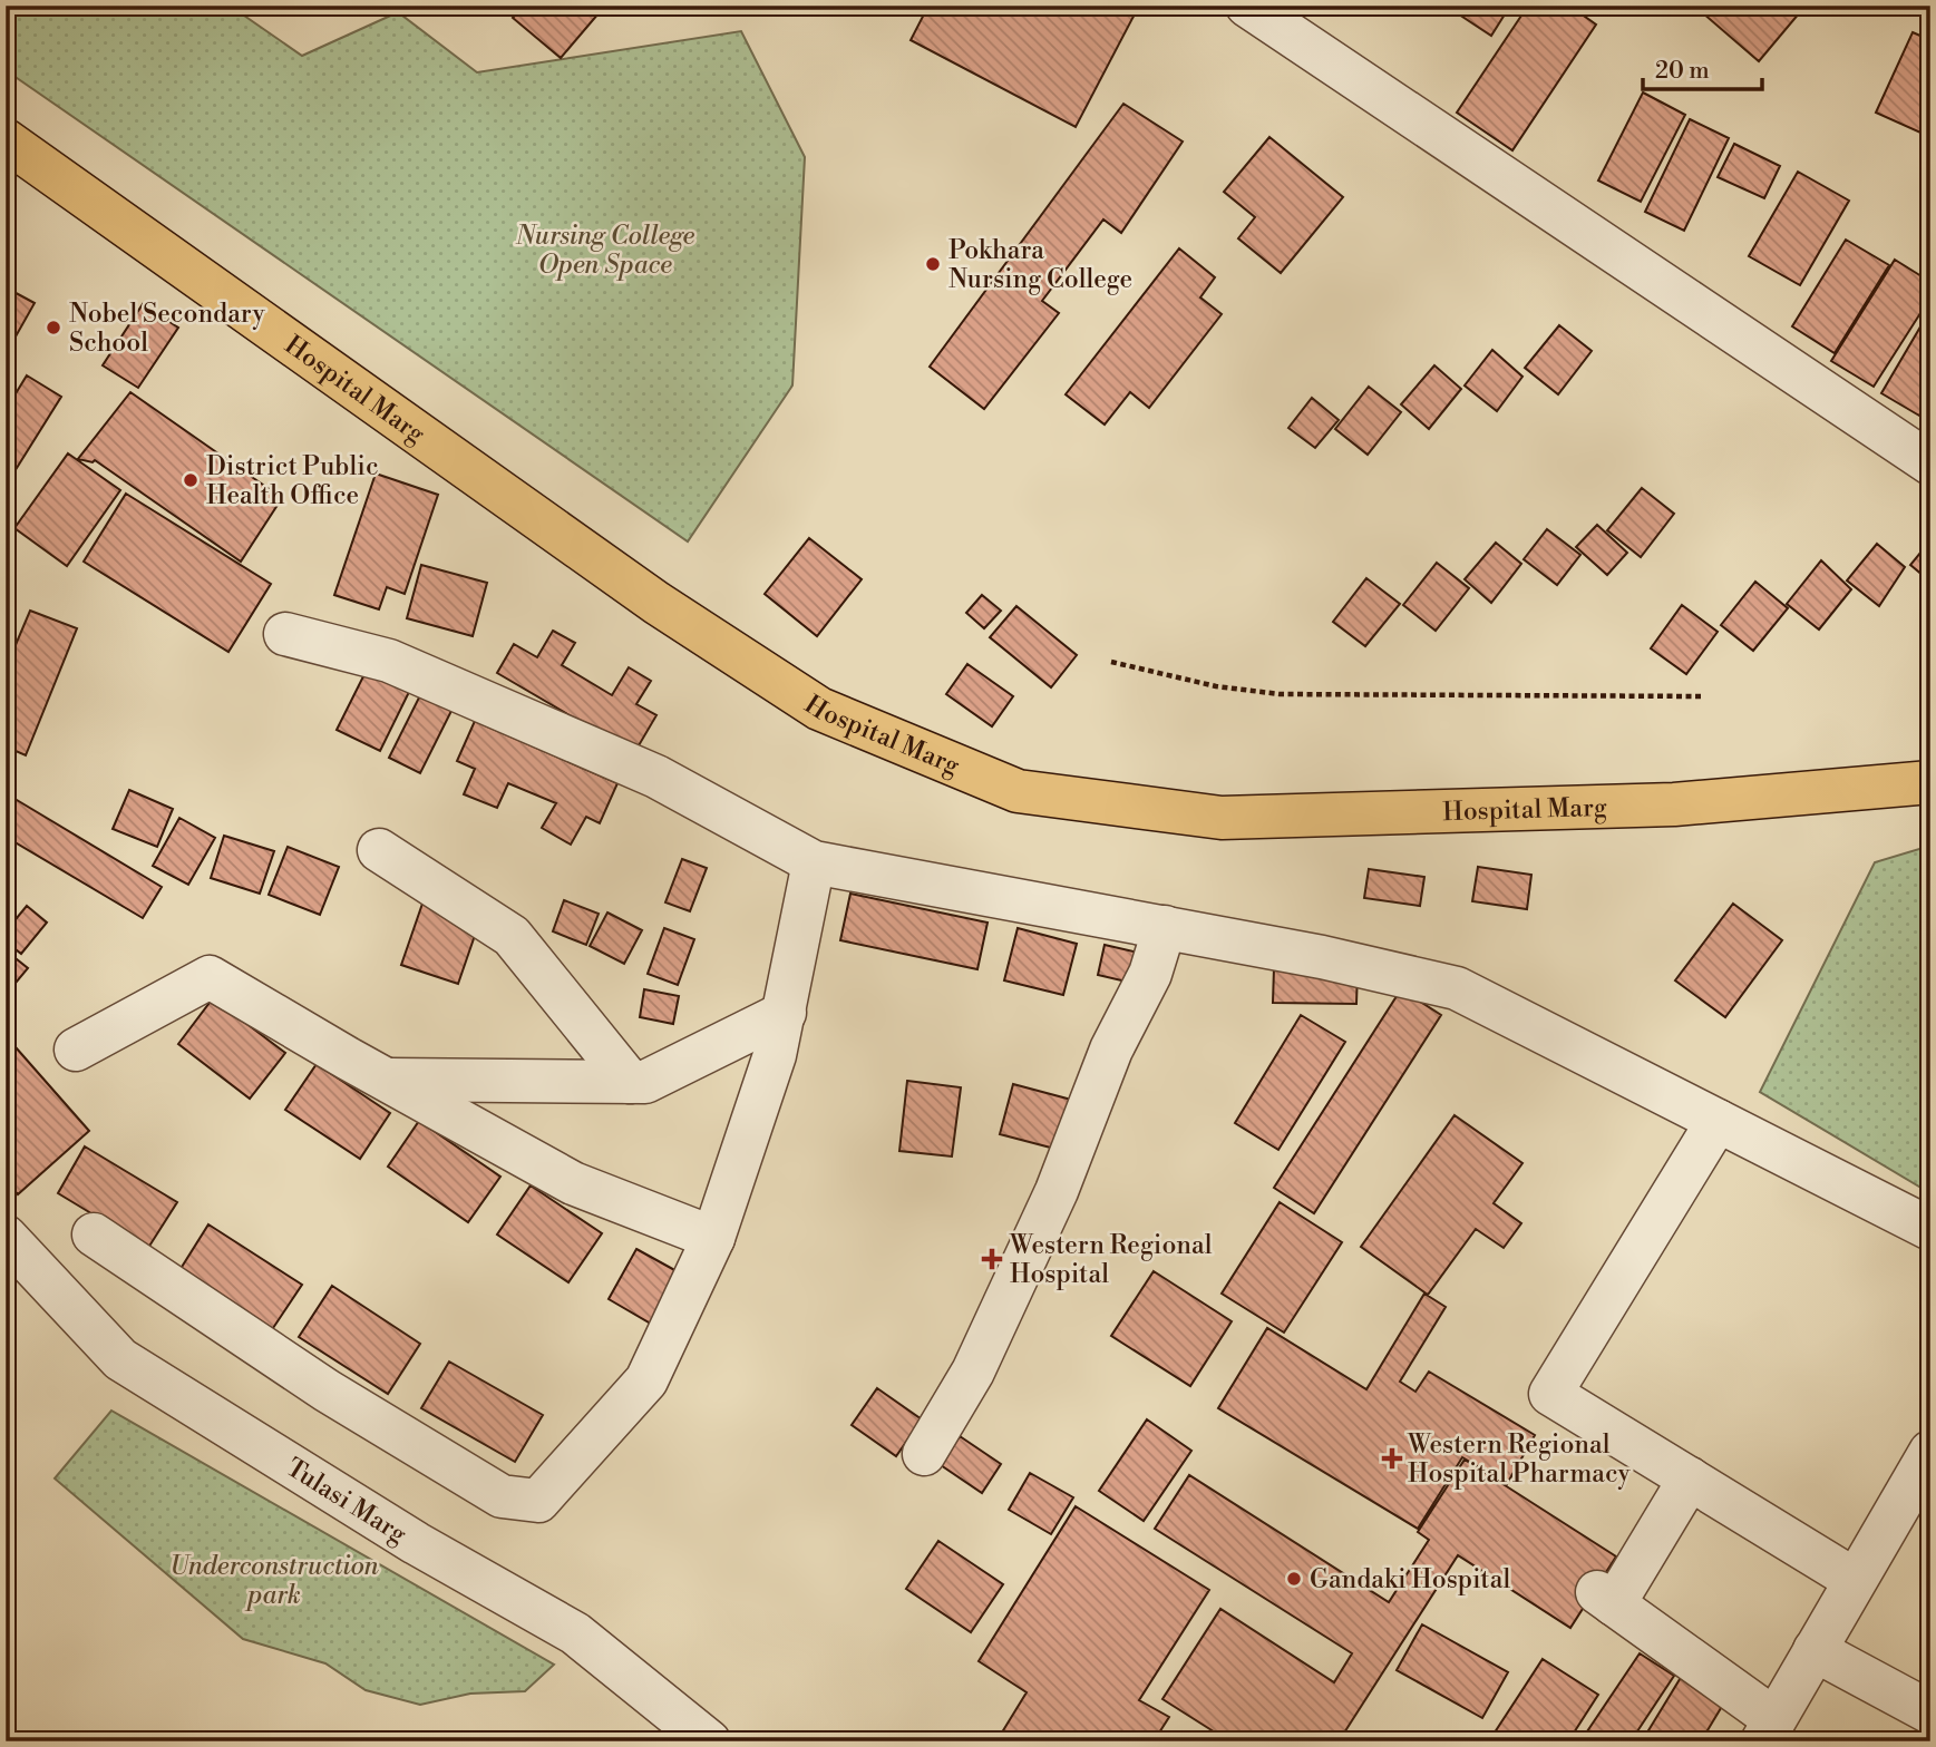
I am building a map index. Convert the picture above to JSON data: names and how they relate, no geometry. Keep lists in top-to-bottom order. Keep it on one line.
{"streets":{"main road":["Hospital Marg"],"street":["Tulasi Marg"]},"parks":["Nursing College Open Space","Underconstruction park"],"places":{"other":["Pokhara Nursing College","Nobel Secondary School","District Public Health Office","Gandaki Hospital"],"health":["Western Regional Hospital","Western Regional Hospital Pharmacy"]},"scale_bar":"20 m"}
